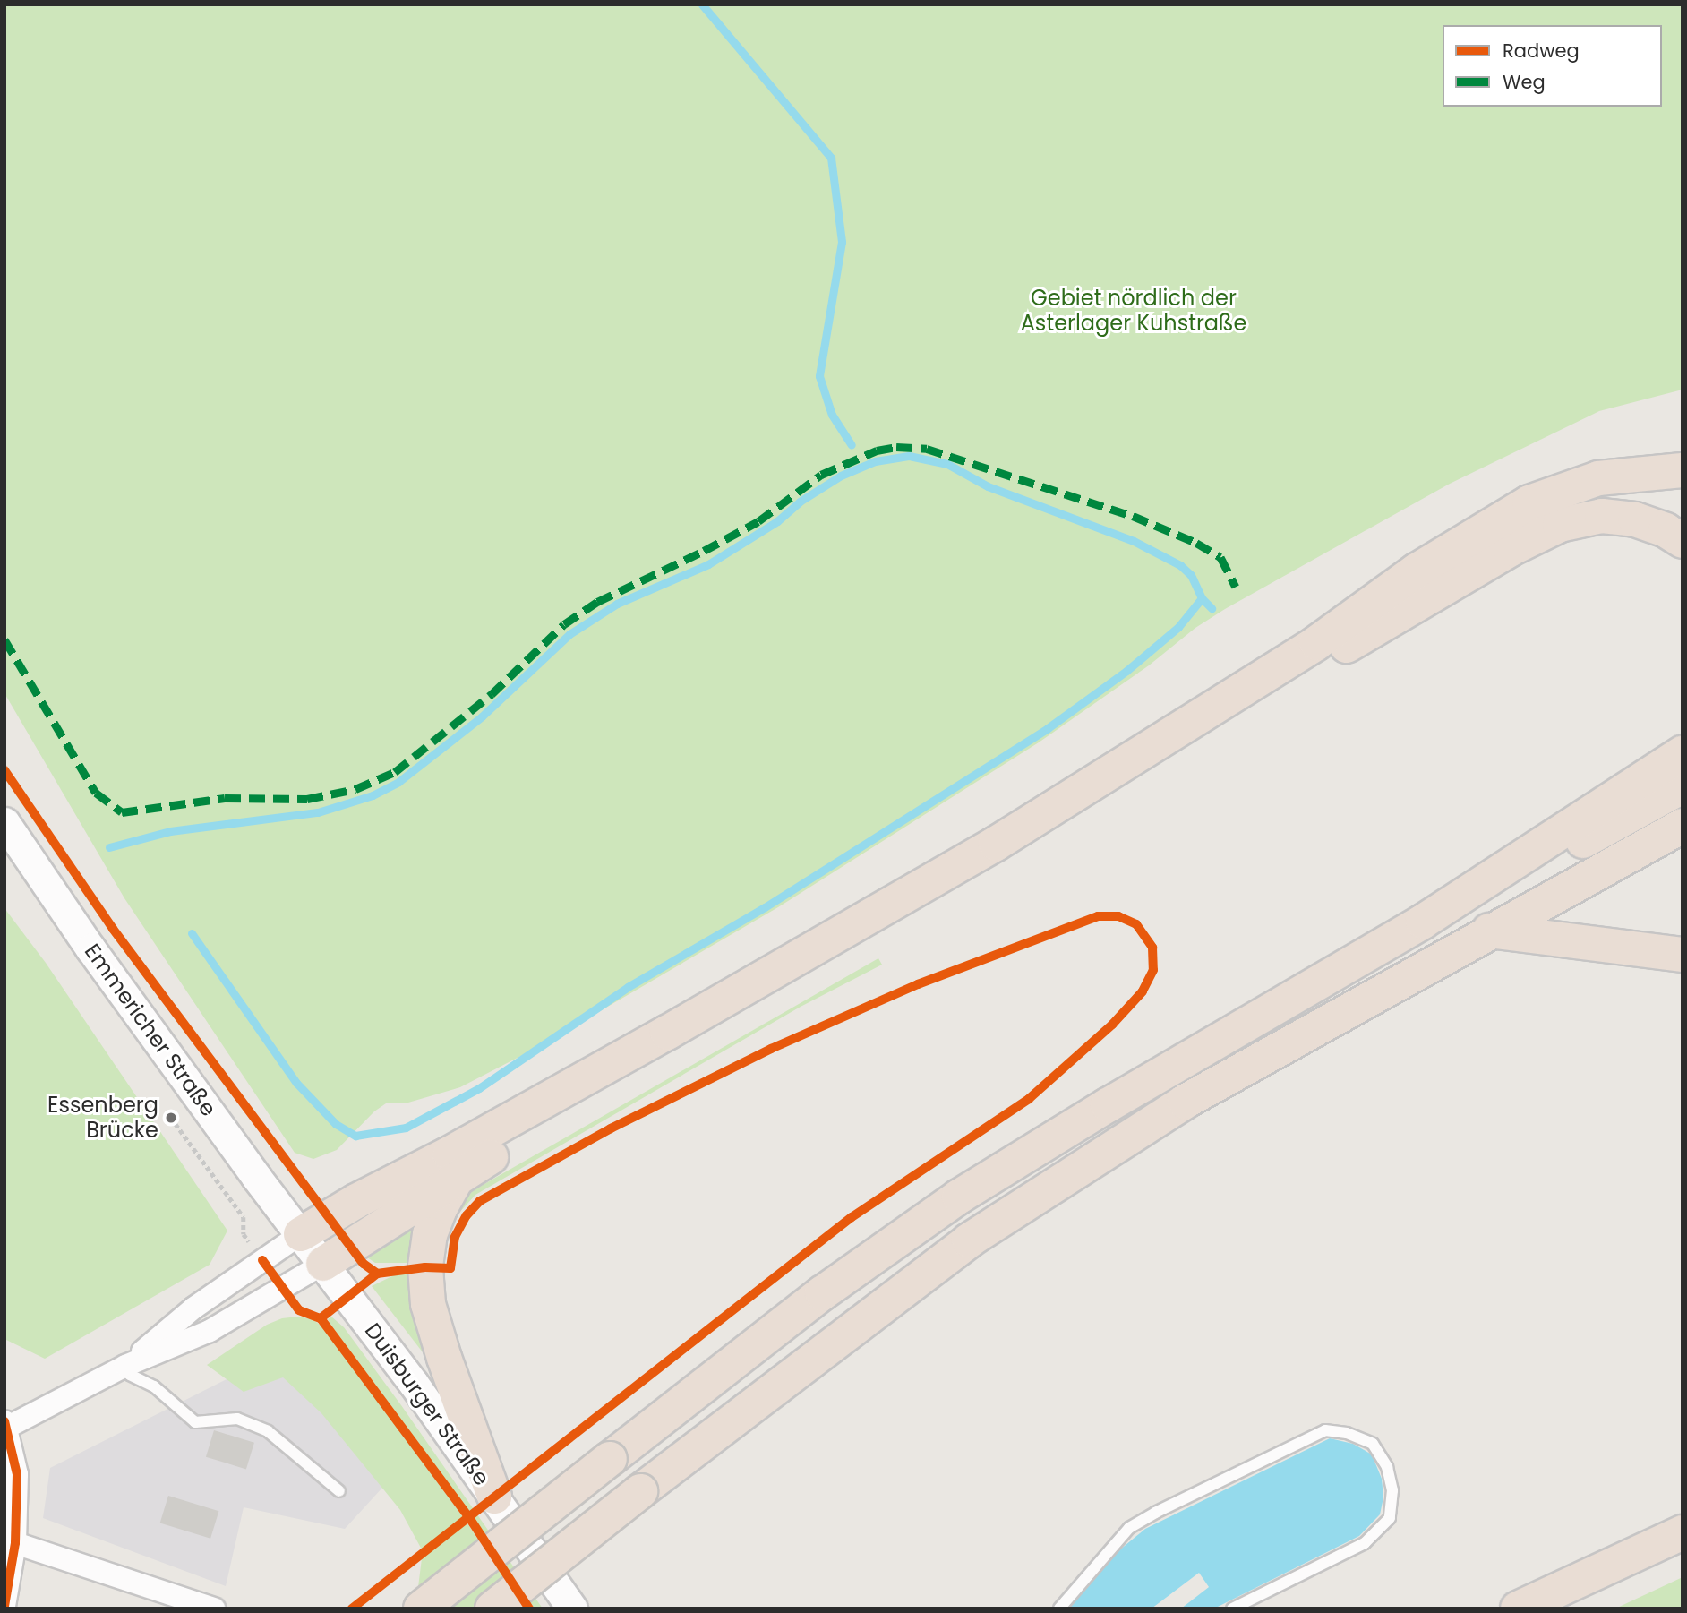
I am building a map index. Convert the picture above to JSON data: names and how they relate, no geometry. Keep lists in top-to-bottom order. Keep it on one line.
{"streets":{"main road":["Emmericher Straße","Duisburger Straße"]},"crossings":[["Emmericher Straße","Duisburger Straße"]],"parks":["Gebiet nördlich der Asterlager Kuhstraße"],"places":["Essenberg Brücke"],"legend":["Radweg","Weg"]}
